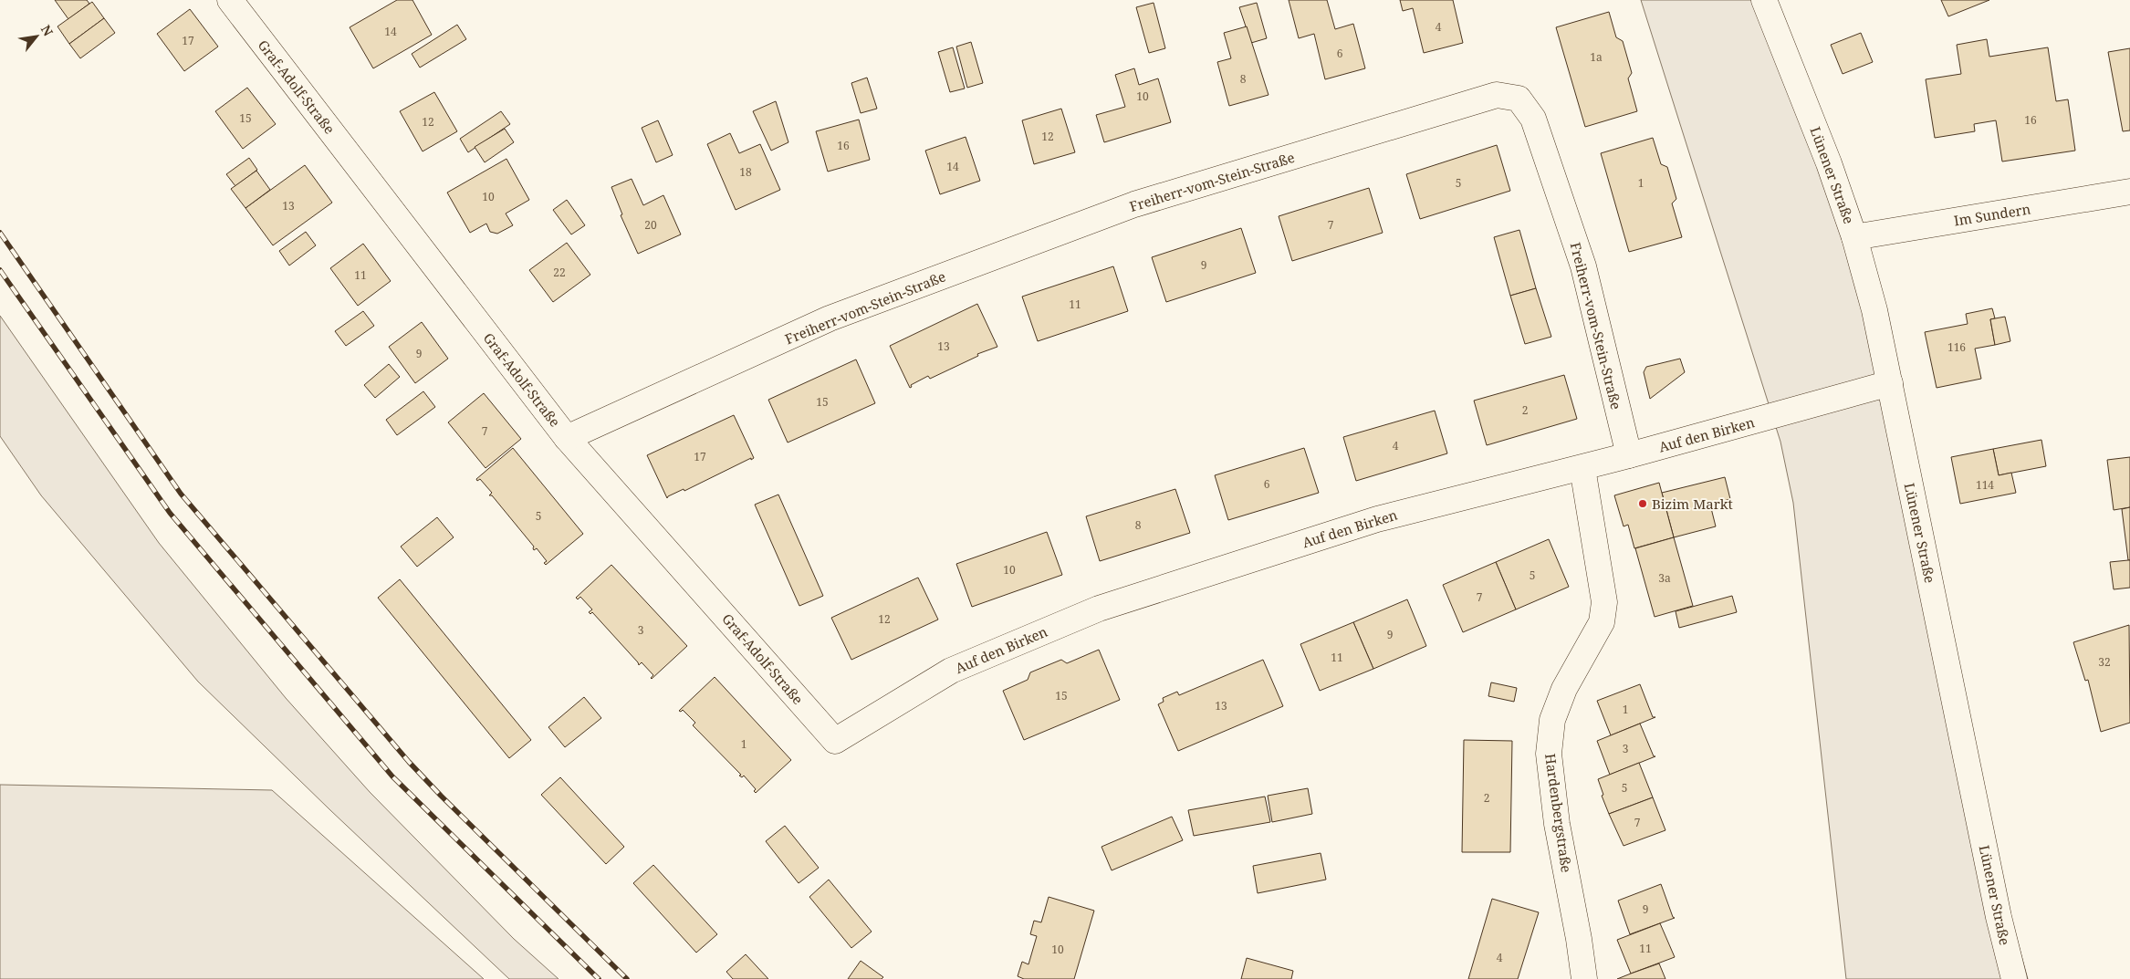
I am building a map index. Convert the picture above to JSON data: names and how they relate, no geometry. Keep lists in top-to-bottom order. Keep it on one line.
{"streets":{"street":["Graf-Adolf-Straße","Lünener Straße","Freiherr-vom-Stein-Straße","Im Sundern","Auf den Birken","Hardenbergstraße"]},"crossings":[["Graf-Adolf-Straße","Freiherr-vom-Stein-Straße"],["Graf-Adolf-Straße","Auf den Birken"],["Lünener Straße","Im Sundern"],["Lünener Straße","Auf den Birken"],["Freiherr-vom-Stein-Straße","Auf den Birken"],["Auf den Birken","Hardenbergstraße"]],"places":["Bizim Markt"],"house_numbers":["4","14","17","6","1a","8","10","15","16","12","12","16","14","18","5","1","10","13","20","7","9","22","11","11","13","116","9","15","2","7","4","17","6","114","5","8","10","5","3a","7","12","3","9","11","32","15","13","1","1","3","5","2","7","9","11","10","4"],"north":"top right"}
